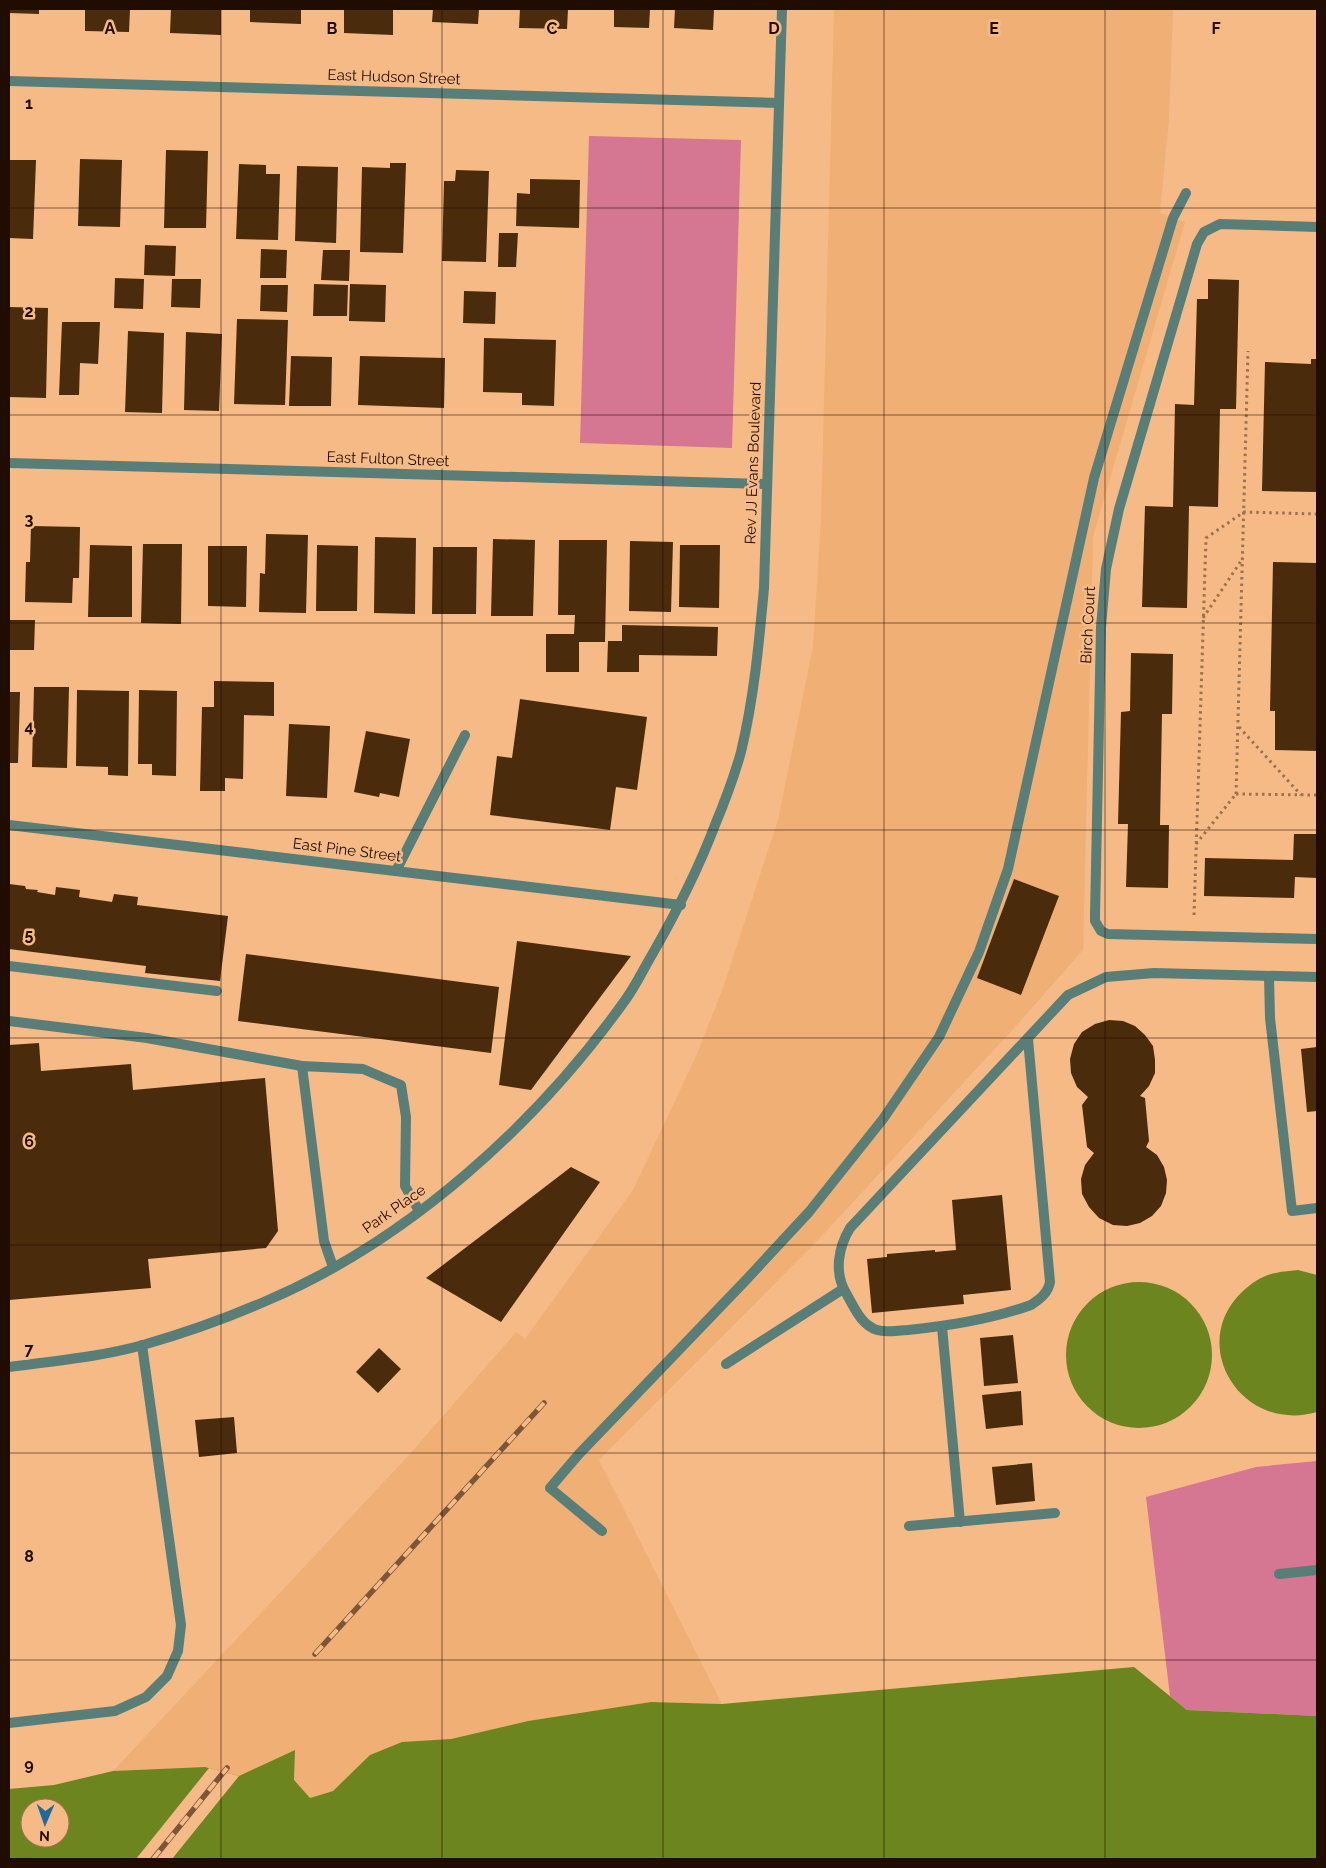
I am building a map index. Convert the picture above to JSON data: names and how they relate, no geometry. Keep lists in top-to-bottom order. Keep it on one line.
{"streets":{"street":["East Hudson Street","East Fulton Street","Rev JJ Evans Boulevard","Birch Court","East Pine Street","Park Place"]},"crossings":[["East Hudson Street","Rev JJ Evans Boulevard"],["East Fulton Street","Rev JJ Evans Boulevard"],["Rev JJ Evans Boulevard","East Pine Street"],["Rev JJ Evans Boulevard","Park Place"],["East Pine Street","Park Place"]],"north":"bottom","grid":{"columns":["A","B","C","D","E","F"],"rows":["1","2","3","4","5","6","7","8","9"]}}
